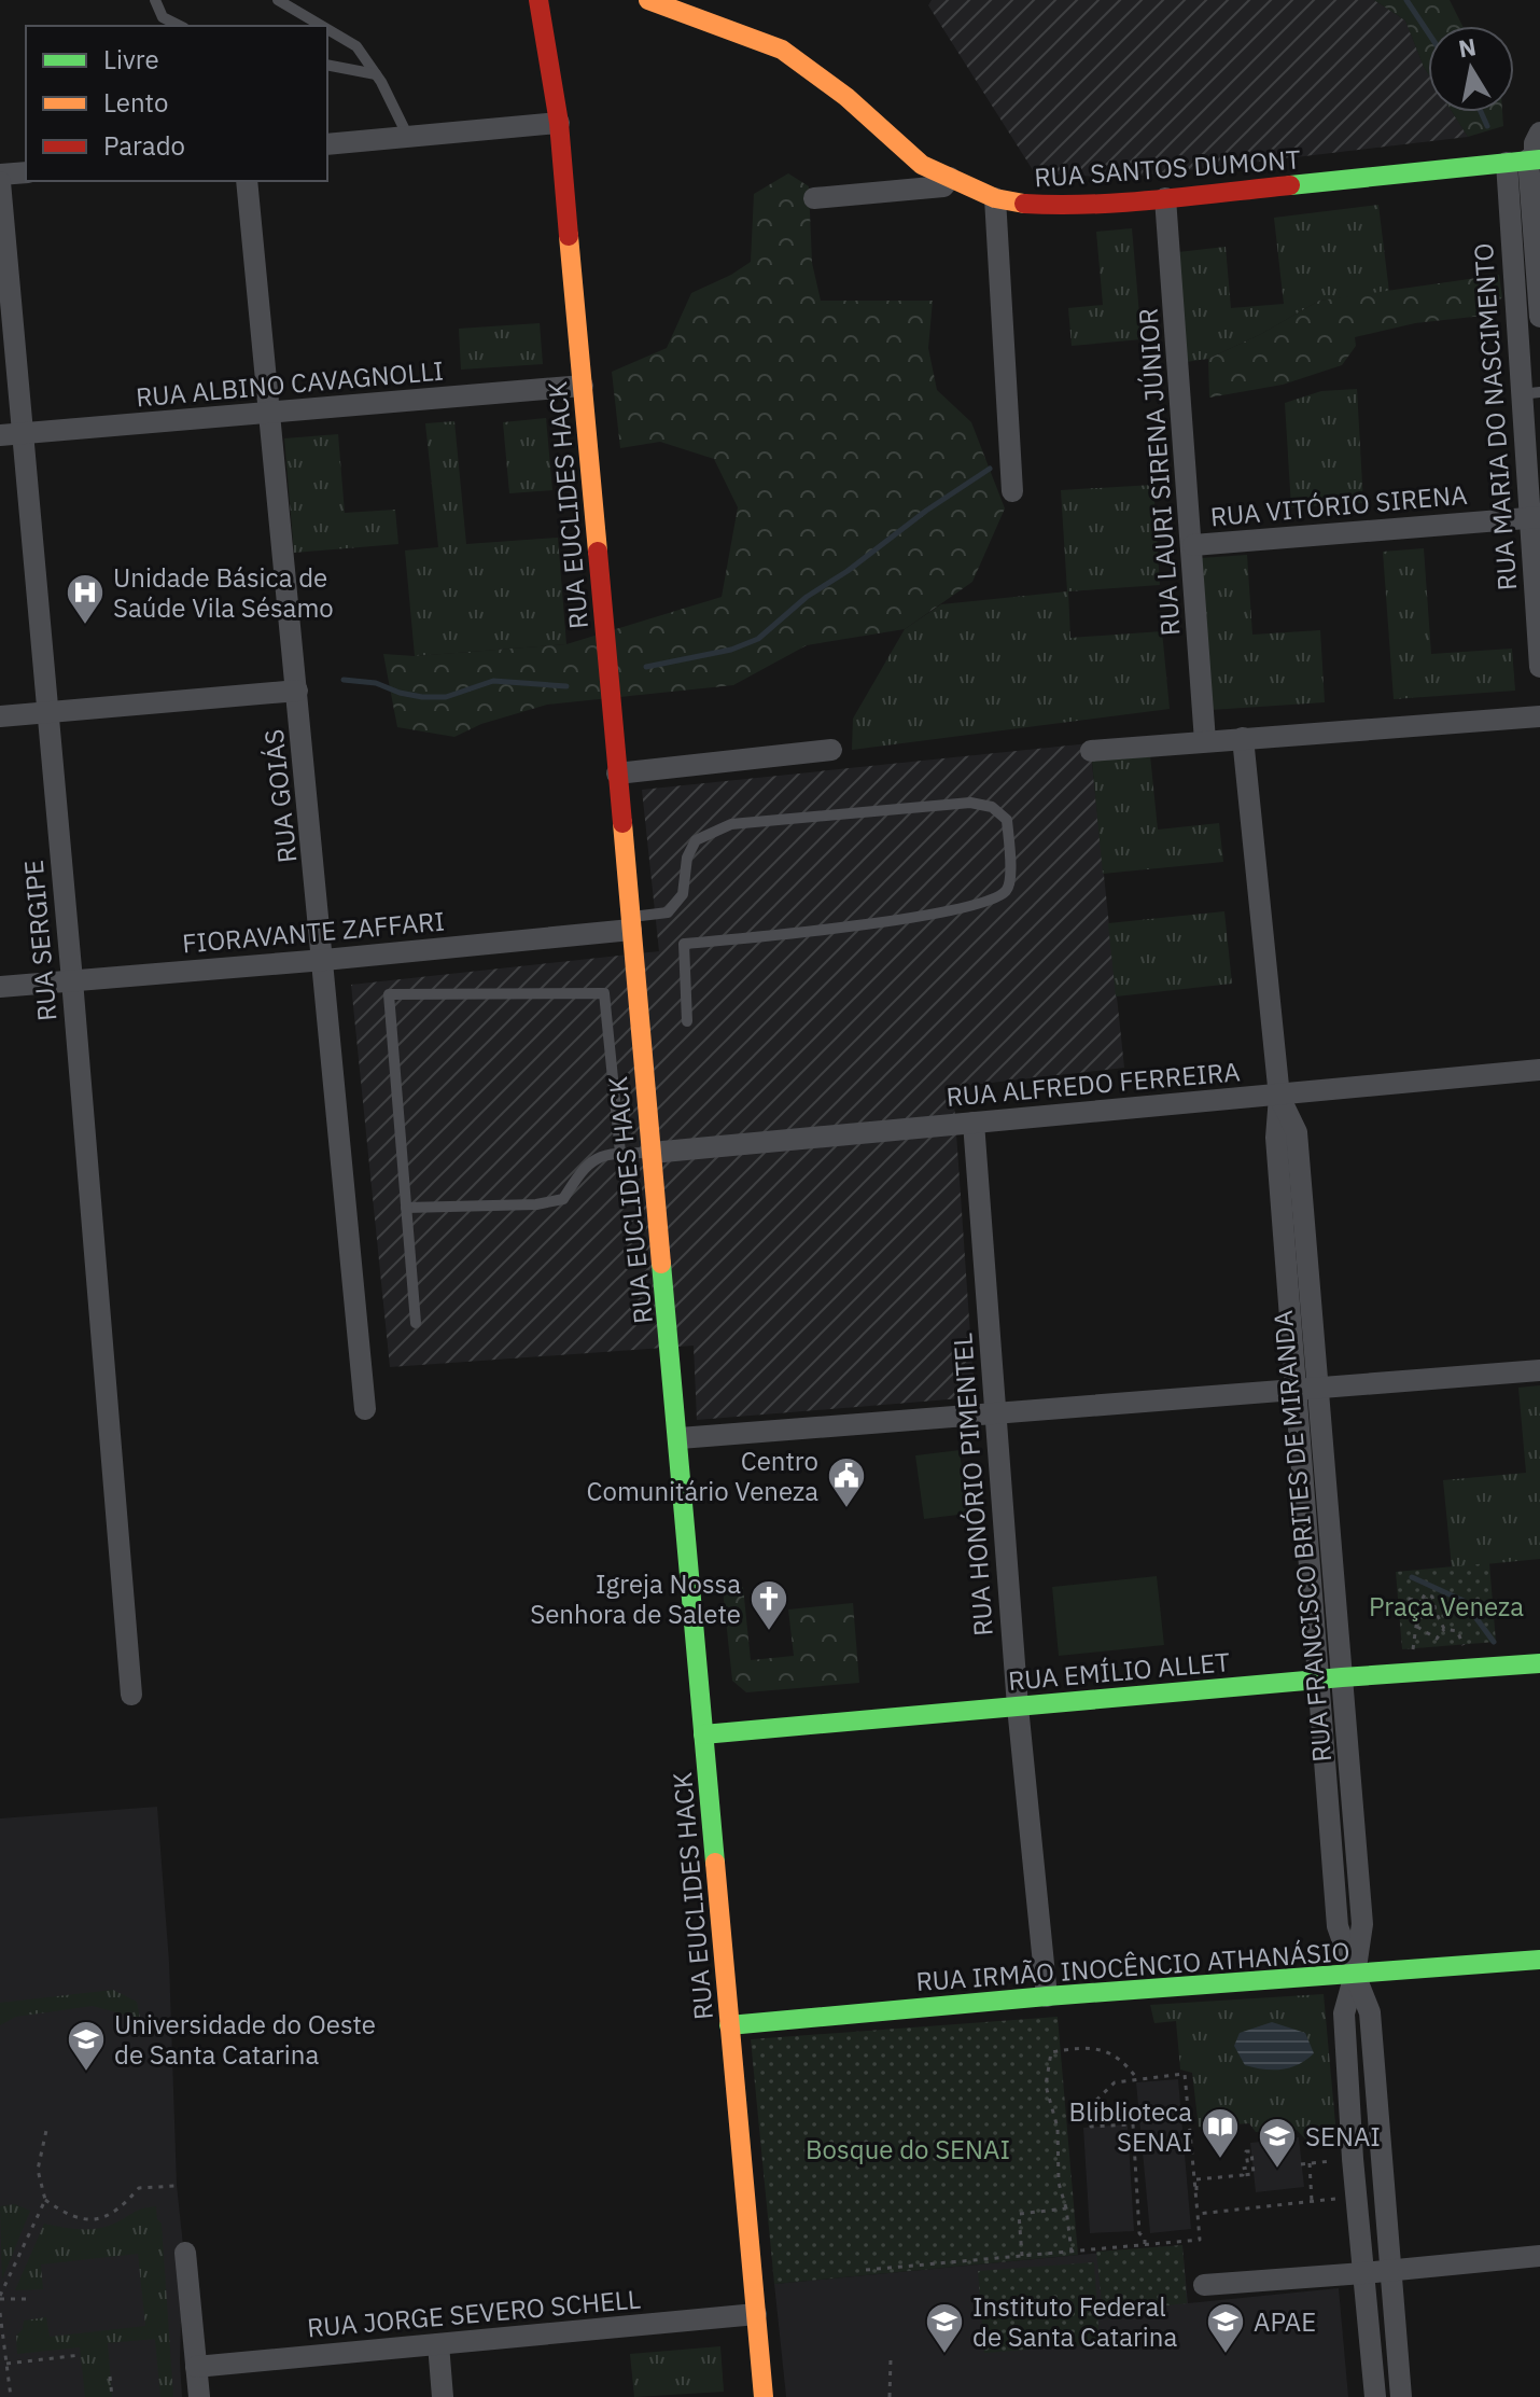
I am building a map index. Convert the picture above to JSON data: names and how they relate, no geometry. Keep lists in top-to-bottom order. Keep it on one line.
{"streets":{"main road":["RUA SANTOS DUMONT","RUA EUCLIDES HACK","RUA EMÍLIO ALLET","RUA IRMÃO INOCÊNCIO ATHANÁSIO"],"street":["RUA ALBINO CAVAGNOLLI","RUA MARIA DO NASCIMENTO","RUA LAURI SIRENA JÚNIOR","RUA VITÓRIO SIRENA","RUA GOIÁS","FIORAVANTE ZAFFARI","RUA SERGIPE","RUA ALFREDO FERREIRA","RUA HONÓRIO PIMENTEL","RUA FRANCISCO BRITES DE MIRANDA","RUA JORGE SEVERO SCHELL"]},"crossings":[["RUA SANTOS DUMONT","RUA MARIA DO NASCIMENTO"],["RUA SANTOS DUMONT","RUA LAURI SIRENA JÚNIOR"],["RUA ALBINO CAVAGNOLLI","RUA EUCLIDES HACK"],["RUA ALBINO CAVAGNOLLI","RUA GOIÁS"],["RUA ALBINO CAVAGNOLLI","RUA SERGIPE"],["RUA MARIA DO NASCIMENTO","RUA VITÓRIO SIRENA"],["RUA LAURI SIRENA JÚNIOR","RUA VITÓRIO SIRENA"],["RUA EUCLIDES HACK","FIORAVANTE ZAFFARI"],["RUA EUCLIDES HACK","RUA ALFREDO FERREIRA"],["RUA EUCLIDES HACK","RUA EMÍLIO ALLET"],["RUA EUCLIDES HACK","RUA IRMÃO INOCÊNCIO ATHANÁSIO"],["RUA EUCLIDES HACK","RUA JORGE SEVERO SCHELL"],["RUA GOIÁS","FIORAVANTE ZAFFARI"],["FIORAVANTE ZAFFARI","RUA SERGIPE"],["RUA ALFREDO FERREIRA","RUA HONÓRIO PIMENTEL"],["RUA ALFREDO FERREIRA","RUA FRANCISCO BRITES DE MIRANDA"],["RUA HONÓRIO PIMENTEL","RUA EMÍLIO ALLET"],["RUA HONÓRIO PIMENTEL","RUA IRMÃO INOCÊNCIO ATHANÁSIO"],["RUA FRANCISCO BRITES DE MIRANDA","RUA EMÍLIO ALLET"],["RUA FRANCISCO BRITES DE MIRANDA","RUA IRMÃO INOCÊNCIO ATHANÁSIO"]],"parks":["Praça Veneza","Bosque do SENAI"],"places":{"hospital":["Unidade Básica de Saúde Vila Sésamo"],"public building":["Centro Comunitário Veneza"],"church":["Igreja Nossa Senhora de Salete"],"school or university":["Universidade do Oeste de Santa Catarina","SENAI","Instituto Federal de Santa Catarina","APAE"],"library":["Bliblioteca SENAI"]},"legend":["Livre","Lento","Parado"],"north":"top"}
